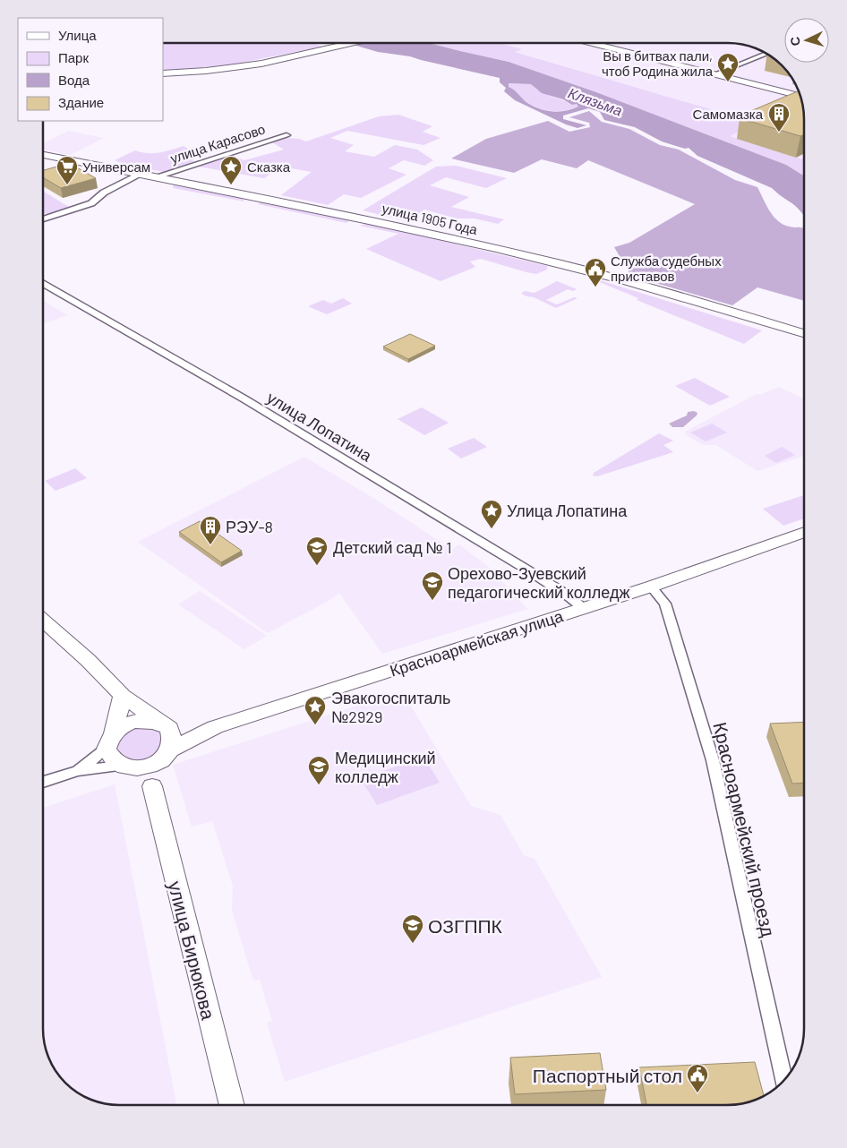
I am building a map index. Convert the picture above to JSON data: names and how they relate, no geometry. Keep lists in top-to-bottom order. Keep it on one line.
{"streets":{"main road":["Красноармейская улица","улица Бирюкова"],"street":["улица Карасово","улица 1905 Года","улица Лопатина","Красноармейский проезд"]},"crossings":[["улица Карасово","улица 1905 Года"],["улица Лопатина","Красноармейская улица"],["Красноармейская улица","Красноармейский проезд"]],"water":["Клязьма"],"places":{"place":["Вы в битвах пали, чтоб Родина жила","Сказка","Улица Лопатина","Эвакогоспиталь №2929"],"building":["Самомазка","РЭУ-8"],"supermarket":["Универсам"],"public building":["Служба судебных приставов","Паспортный стол"],"school or university":["Детский сад № 1","Орехово-Зуевский педагогический колледж","Медицинский колледж","ОЗГППК"]},"legend":["Улица","Парк","Вода","Здание"],"north":"left"}
